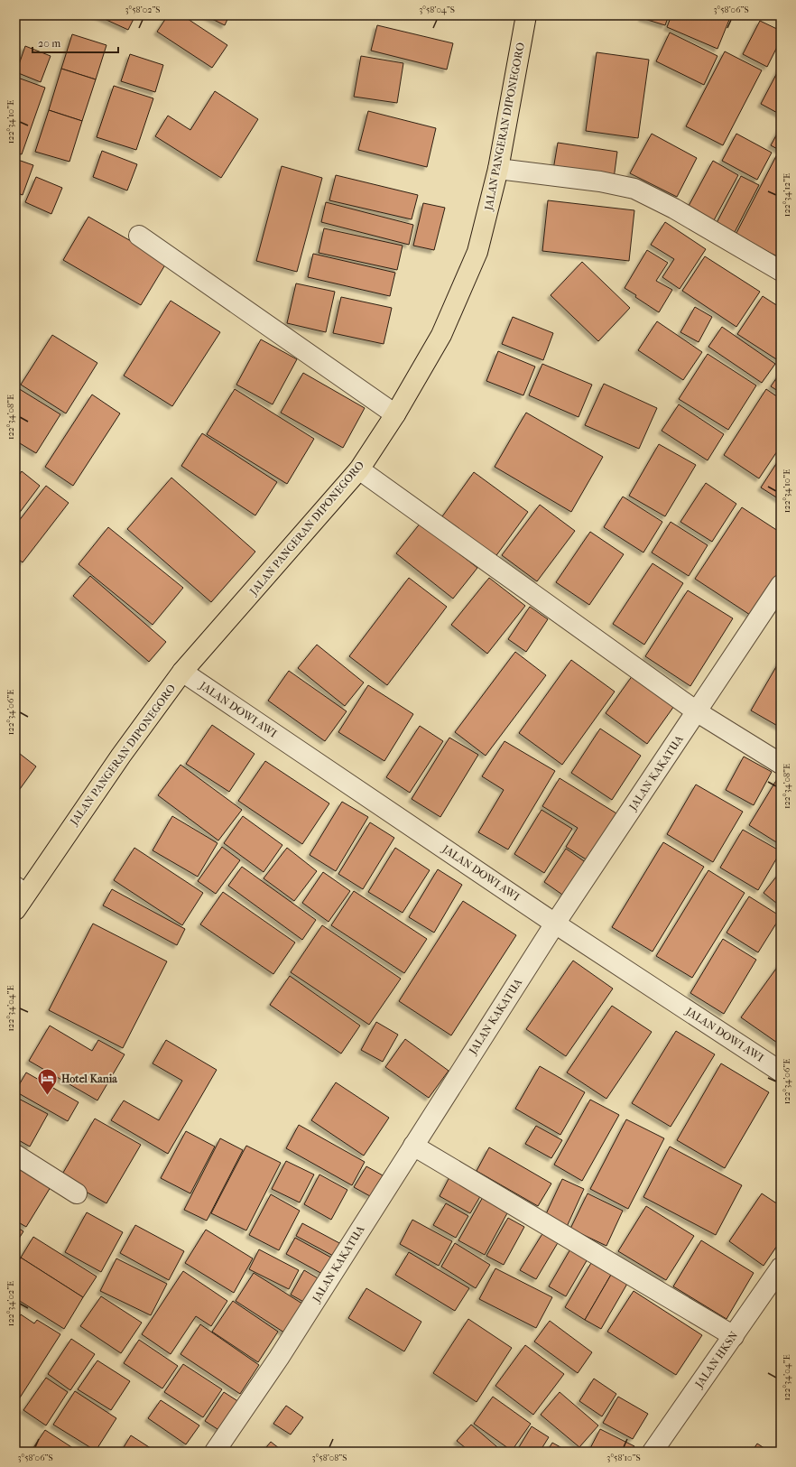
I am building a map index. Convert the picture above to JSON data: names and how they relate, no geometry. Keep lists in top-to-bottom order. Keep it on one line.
{"streets":{"highway":["JALAN PANGERAN DIPONEGORO"],"street":["JALAN DOWI AWI","JALAN KAKATUA","JALAN HKSN"]},"crossings":[["JALAN PANGERAN DIPONEGORO","JALAN DOWI AWI"],["JALAN DOWI AWI","JALAN KAKATUA"]],"places":{"hotel":["Hotel Kania"]},"scale_bar":"20 m","coordinates":["3°58'02\"S","3°58'04\"S","3°58'06\"S","122°34'10\"E","122°34'12\"E","122°34'08\"E","122°34'06\"E","122°34'04\"E","122°34'02\"E","3°58'08\"S","3°58'10\"S"]}
